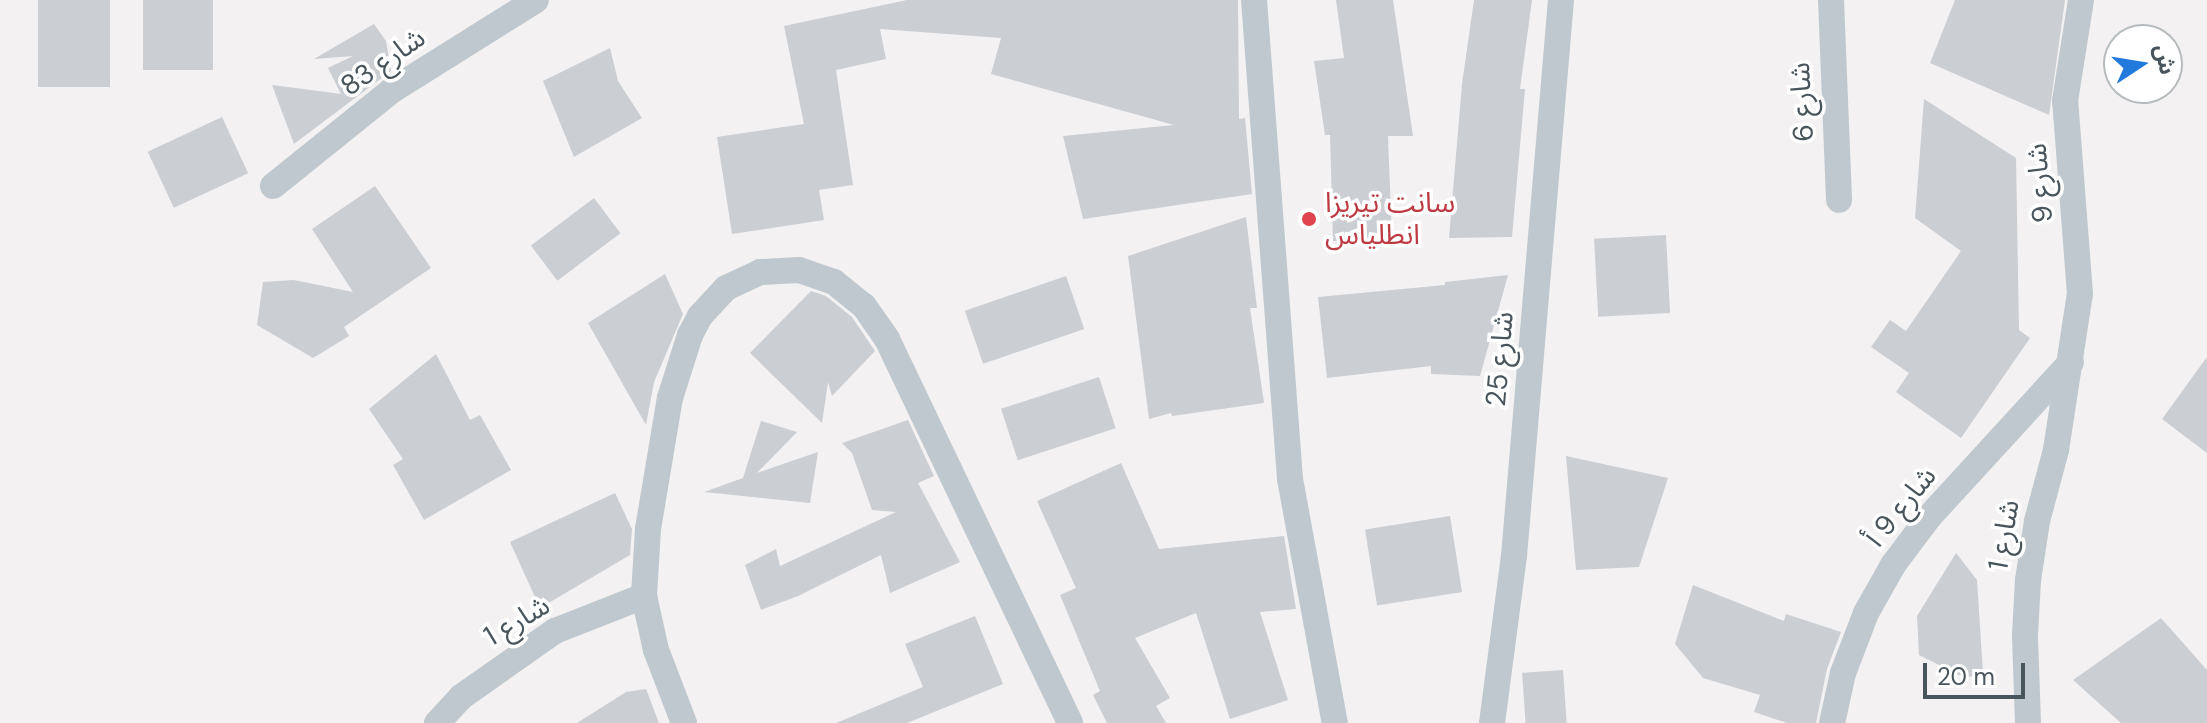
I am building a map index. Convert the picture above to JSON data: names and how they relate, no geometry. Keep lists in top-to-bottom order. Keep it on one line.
{"streets":{"street":["شارع 83","شارع 6","شارع 9","شارع 25","شارع 9 أ","شارع 1"]},"crossings":[["شارع 9","شارع 9 أ"],["شارع 9","شارع 1"],["شارع 9 أ","شارع 1"]],"places":["سانت تيريزا انطلياس"],"scale_bar":"20 m","north":"right"}
